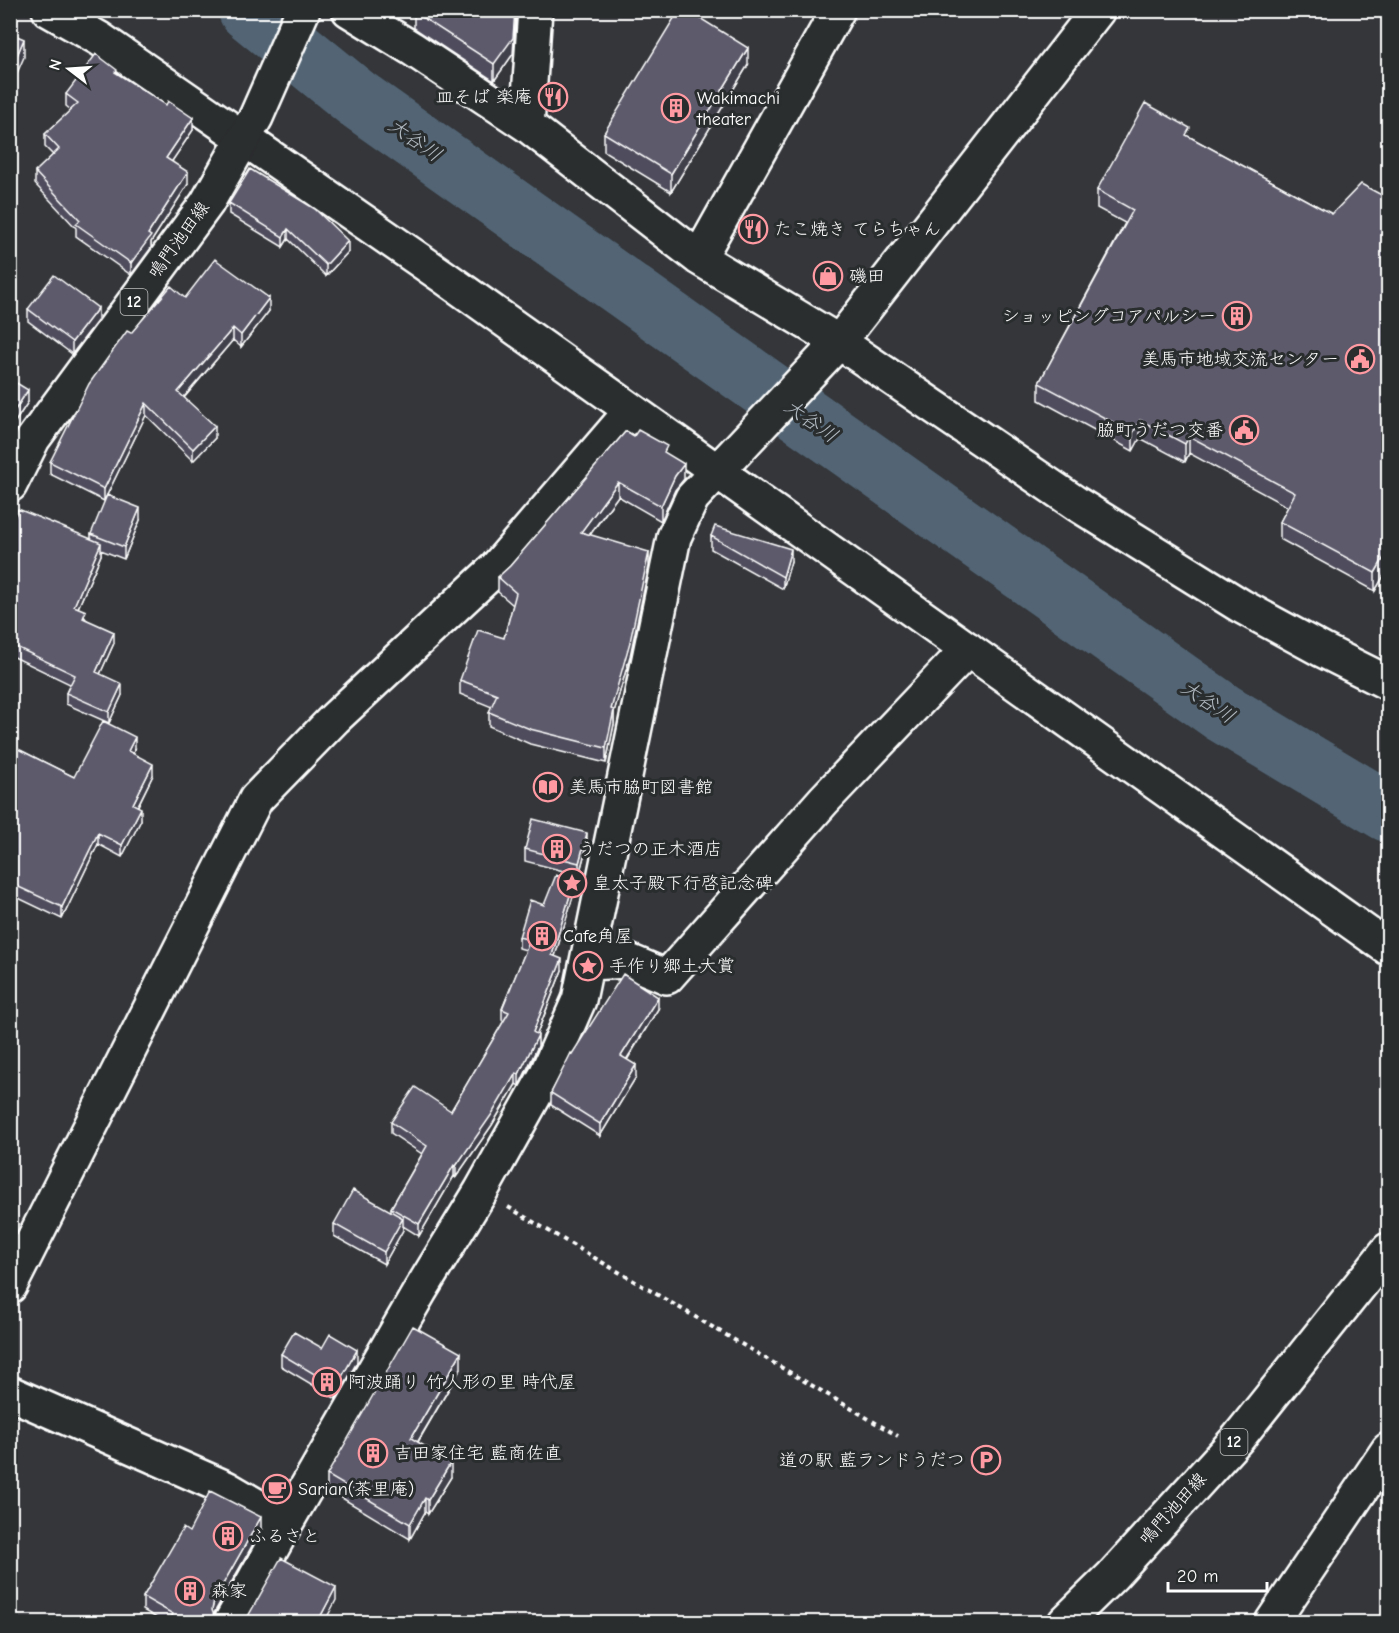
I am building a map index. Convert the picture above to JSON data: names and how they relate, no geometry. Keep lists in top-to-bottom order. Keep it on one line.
{"streets":{"street":["鳴門池田線","12"]},"water":["大谷川"],"places":{"restaurant":["皿そば 楽庵","たこ焼き てらちゃん"],"building":["Wakimachi theater","ショッピングコアパルシー","うだつの正木酒店","Cafe角屋","阿波踊り 竹人形の里 時代屋","吉田家住宅 藍商佐直","ふるさと","森家"],"shop":["磯田"],"public building":["美馬市地域交流センター","脇町うだつ交番"],"library":["美馬市脇町図書館"],"place":["皇太子殿下行啓記念碑","手作り郷土大賞"],"parking":["道の駅 藍ランドうだつ"],"cafe":["Sarian(茶里庵)"]},"scale_bar":"20 m","north":"left"}
